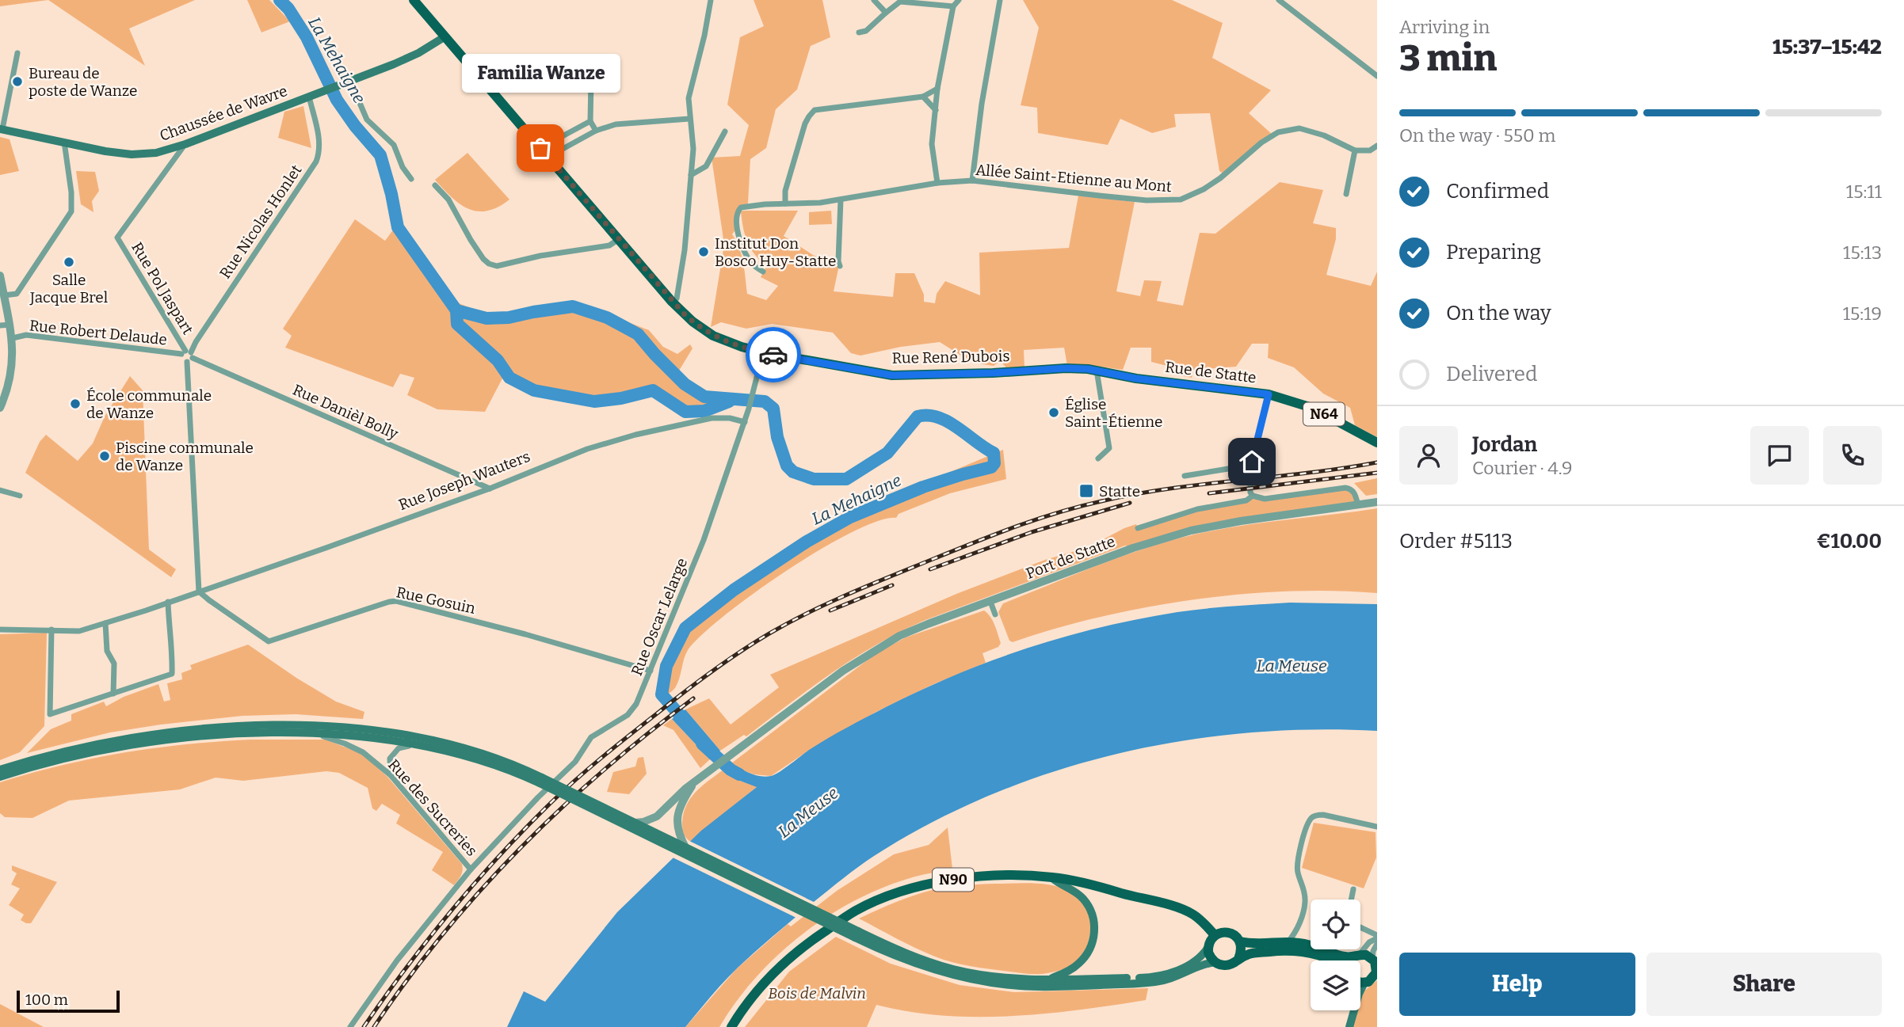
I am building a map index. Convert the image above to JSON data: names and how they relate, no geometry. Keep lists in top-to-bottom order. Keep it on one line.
{"streets":{"main road":["Chaussée de Wavre","Rue René Dubois","Rue de Statte","N64","N90"],"street":["Allée Saint-Etienne au Mont","Rue Nicolas Honlet","Rue Pol Jaspart","Rue Robert Delaude","Rue Danièl Bolly","Rue Joseph Wauters","Port de Statte","Rue Gosuin","Rue Oscar Lelarge","Rue des Sucreries"]},"crossings":[["Chaussée de Wavre","Rue Nicolas Honlet"],["Chaussée de Wavre","Rue Pol Jaspart"],["Chaussée de Wavre","Rue René Dubois"],["Rue Nicolas Honlet","Rue Pol Jaspart"],["Rue Nicolas Honlet","Rue Robert Delaude"],["Rue Nicolas Honlet","Rue Danièl Bolly"],["Rue Pol Jaspart","Rue Robert Delaude"],["Rue Pol Jaspart","Rue Danièl Bolly"],["Rue Robert Delaude","Rue Danièl Bolly"],["Rue René Dubois","Rue de Statte"],["Rue René Dubois","Rue Oscar Lelarge"],["Rue Danièl Bolly","Rue Joseph Wauters"],["Rue Joseph Wauters","Rue Gosuin"],["Rue Joseph Wauters","Rue Oscar Lelarge"],["Rue Gosuin","Rue Oscar Lelarge"],["Rue Oscar Lelarge","Rue des Sucreries"]],"water":["La Mehaigne","La Meuse"],"parks":["Bois de Malvin"],"places":{"other":["Bureau de poste de Wanze","Familia Wanze","Institut Don Bosco Huy-Statte","Salle Jacque Brel","École communale de Wanze","Église Saint-Étienne","Piscine communale de Wanze"],"transit":["Statte"]},"scale_bar":"100 m","page":{"heading":["3 min","Arriving in","15:37–15:42"],"panel":["Jordan","Courier · 4.9","Order #5113","€10.00"],"bubble":"Familia Wanze","bar":"On the way · 550 m","list":[["Confirmed","15:11"],["Preparing","15:13"],["On the way","15:19"],"Delivered"],"buttons":["Help","Share"],"scale":"100 m"}}
